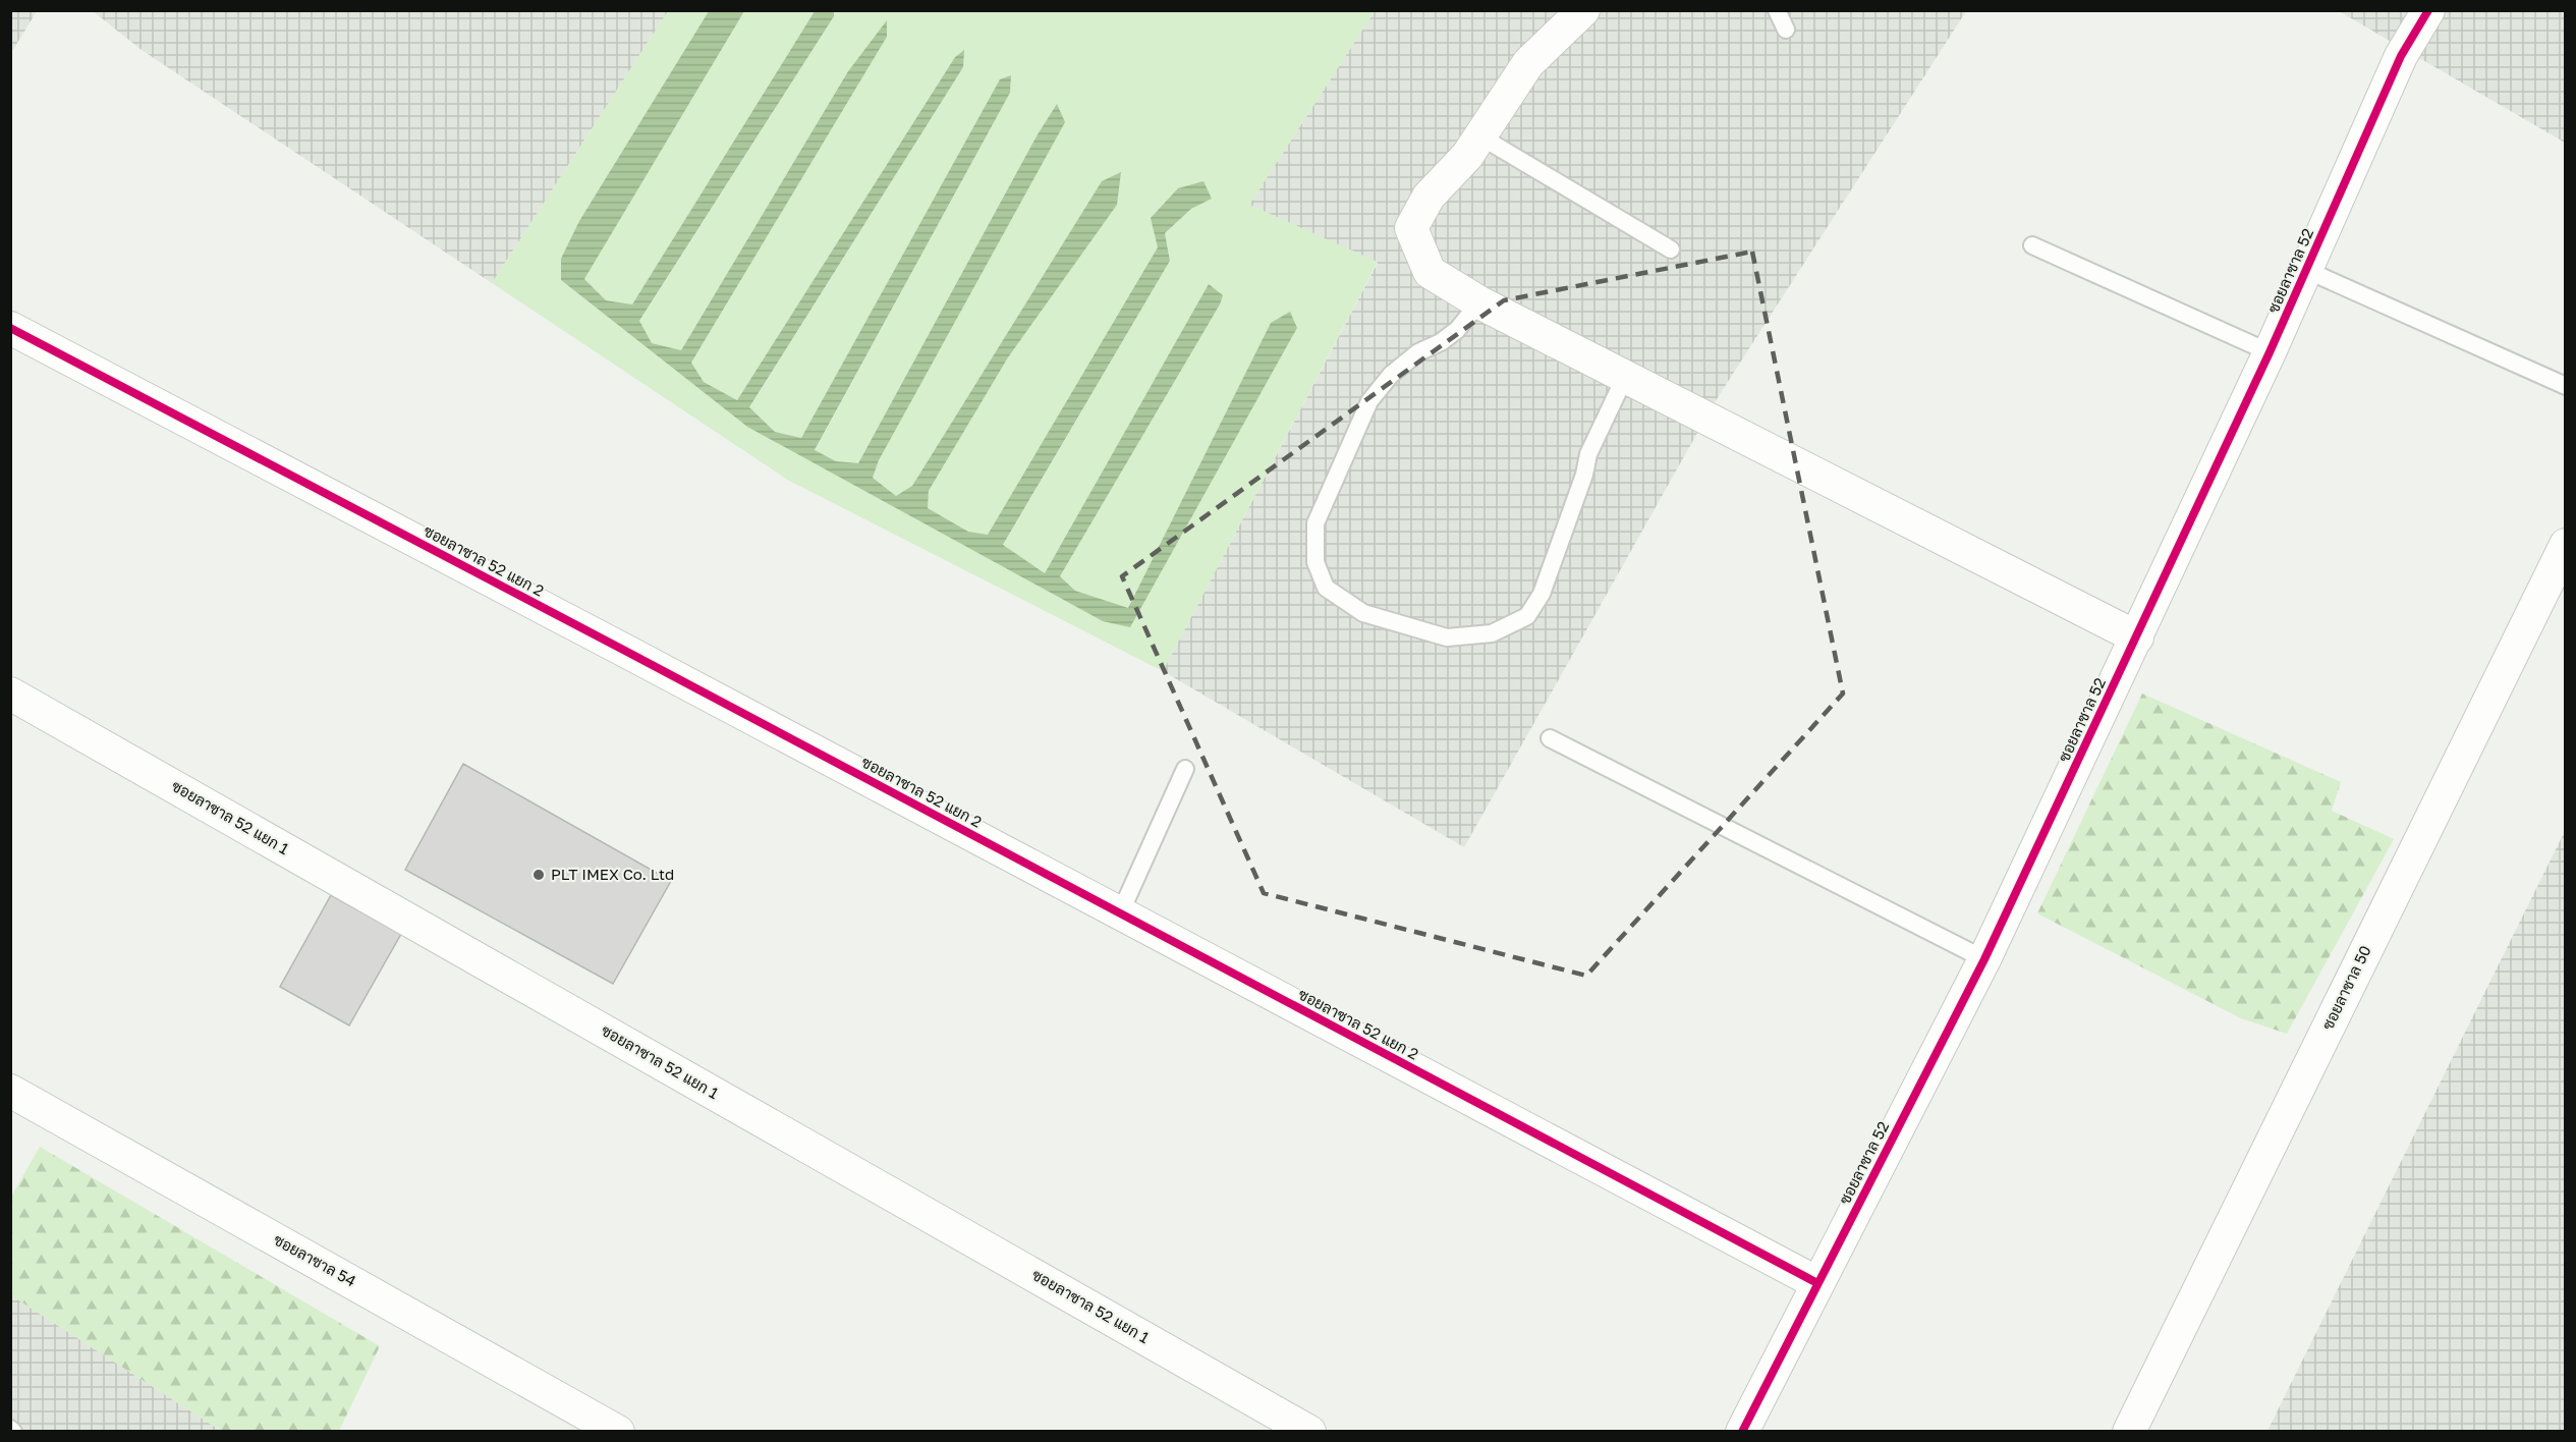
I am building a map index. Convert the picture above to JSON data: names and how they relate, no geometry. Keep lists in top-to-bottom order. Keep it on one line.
{"streets":{"street":["ซอยลาซาล 52","ซอยลาซาล 52 แยก 2","ซอยลาซาล 52 แยก 1","ซอยลาซาล 50","ซอยลาซาล 54"]},"crossings":[["ซอยลาซาล 52","ซอยลาซาล 52 แยก 2"]],"places":["PLT IMEX Co. Ltd"]}
